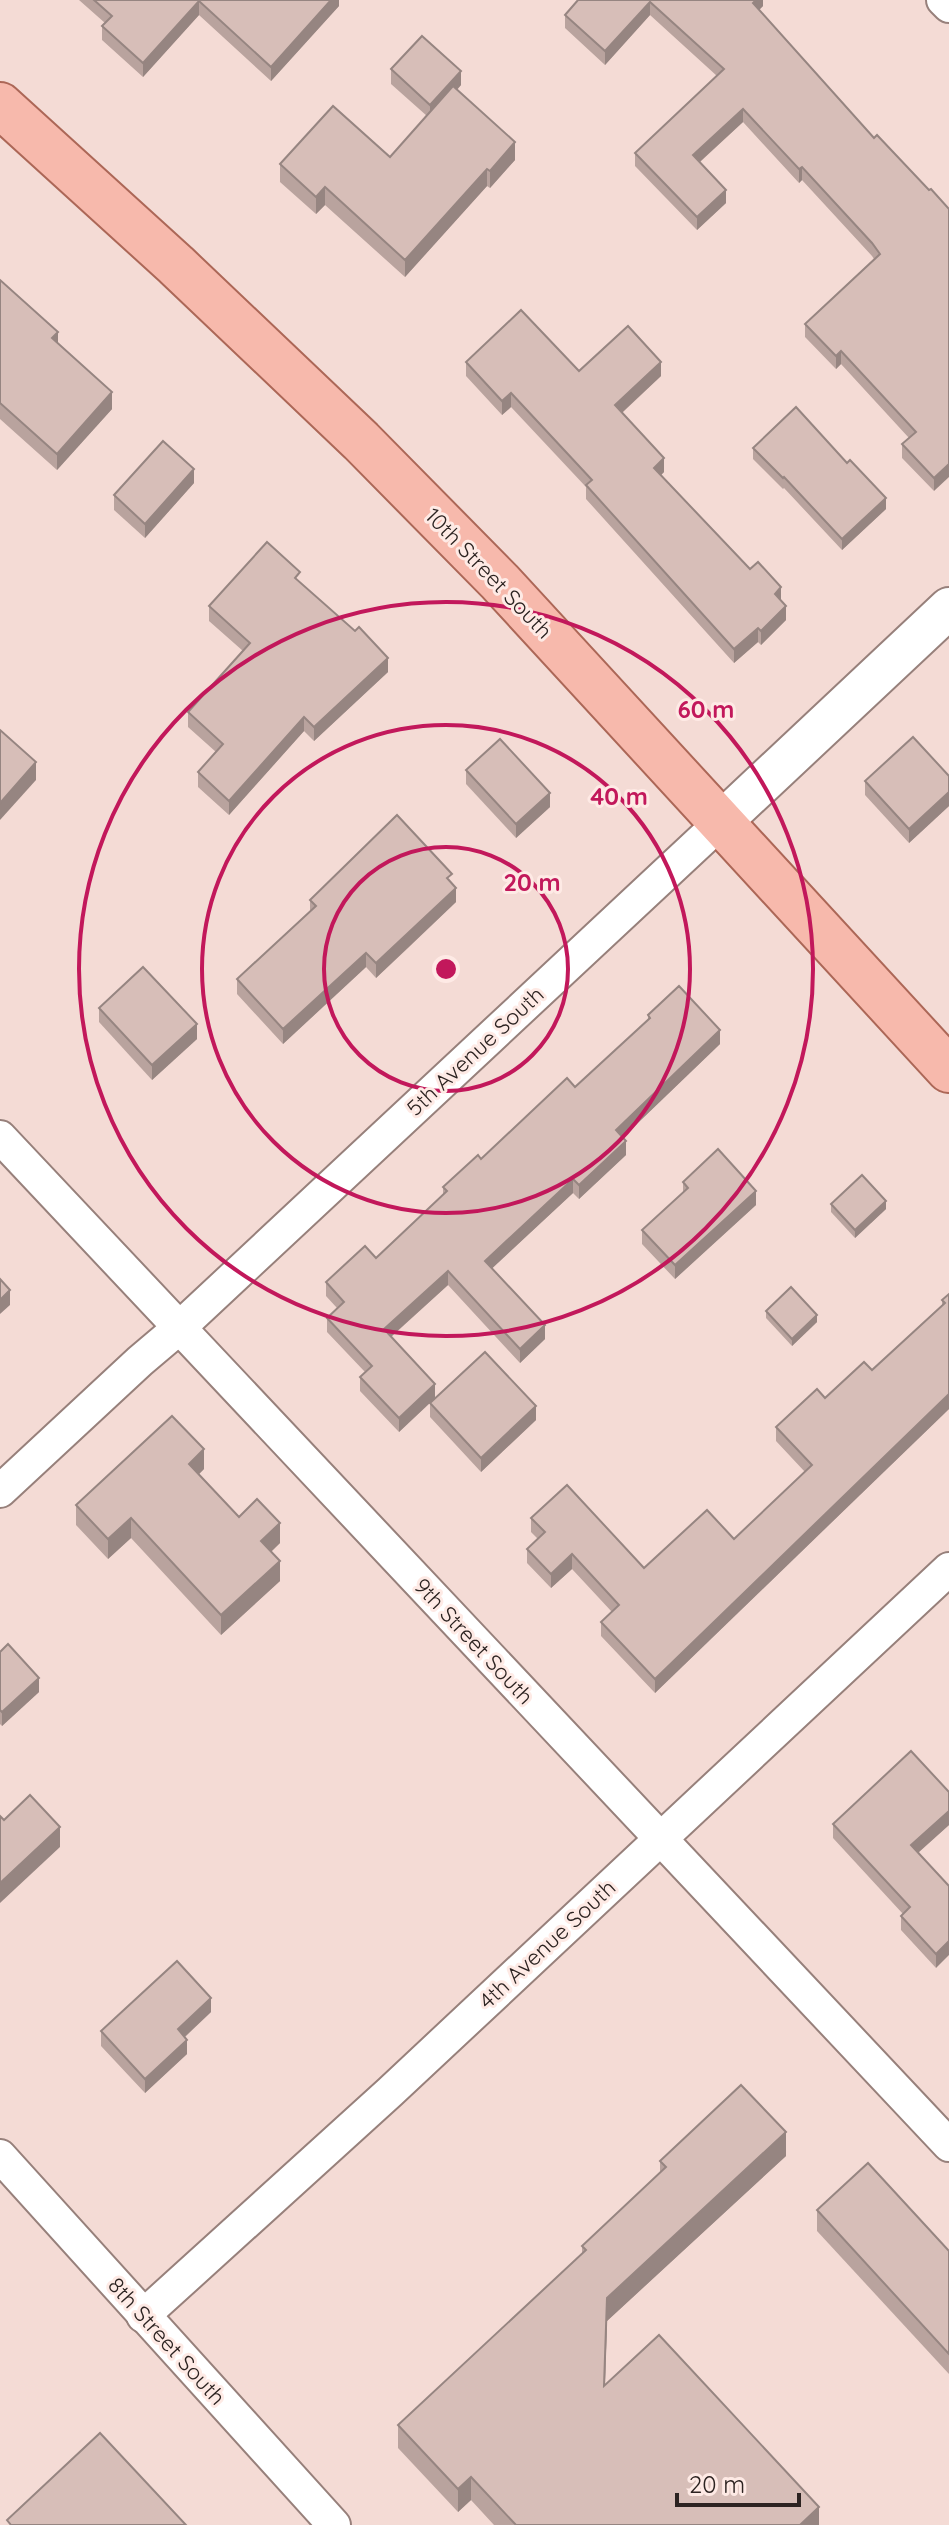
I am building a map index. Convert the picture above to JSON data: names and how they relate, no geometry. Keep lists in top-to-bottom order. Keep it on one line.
{"streets":{"main road":["10th Street South"],"street":["5th Avenue South","9th Street South","4th Avenue South","8th Street South"]},"crossings":[["10th Street South","5th Avenue South"],["5th Avenue South","9th Street South"],["9th Street South","4th Avenue South"],["4th Avenue South","8th Street South"]],"scale_bar":"20 m","rings":["60 m","40 m","20 m"]}
